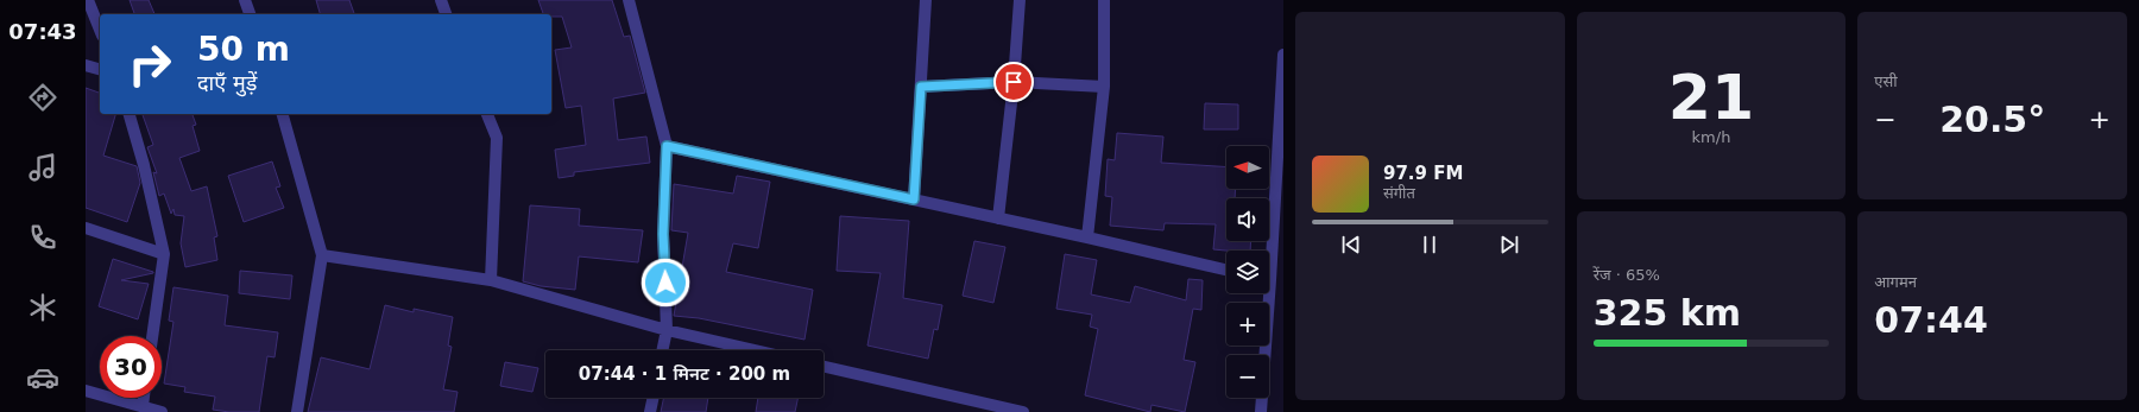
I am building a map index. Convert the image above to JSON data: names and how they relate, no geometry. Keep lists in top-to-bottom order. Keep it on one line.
{"north":"left","page":{"tabs":"07:43","tile":[["21","km/h"],"एसी",["रेंज · 65%","325 km"],["आगमन","07:44"]],"turn":["50 m","दाएँ मुड़ें"],"heat":["−","20.5°","+"],"map_buttons":["+","−"],"song":["97.9 FM","संगीत"],"limit":"30","trip":"07:44 · 1 मिनट · 200 m"}}
